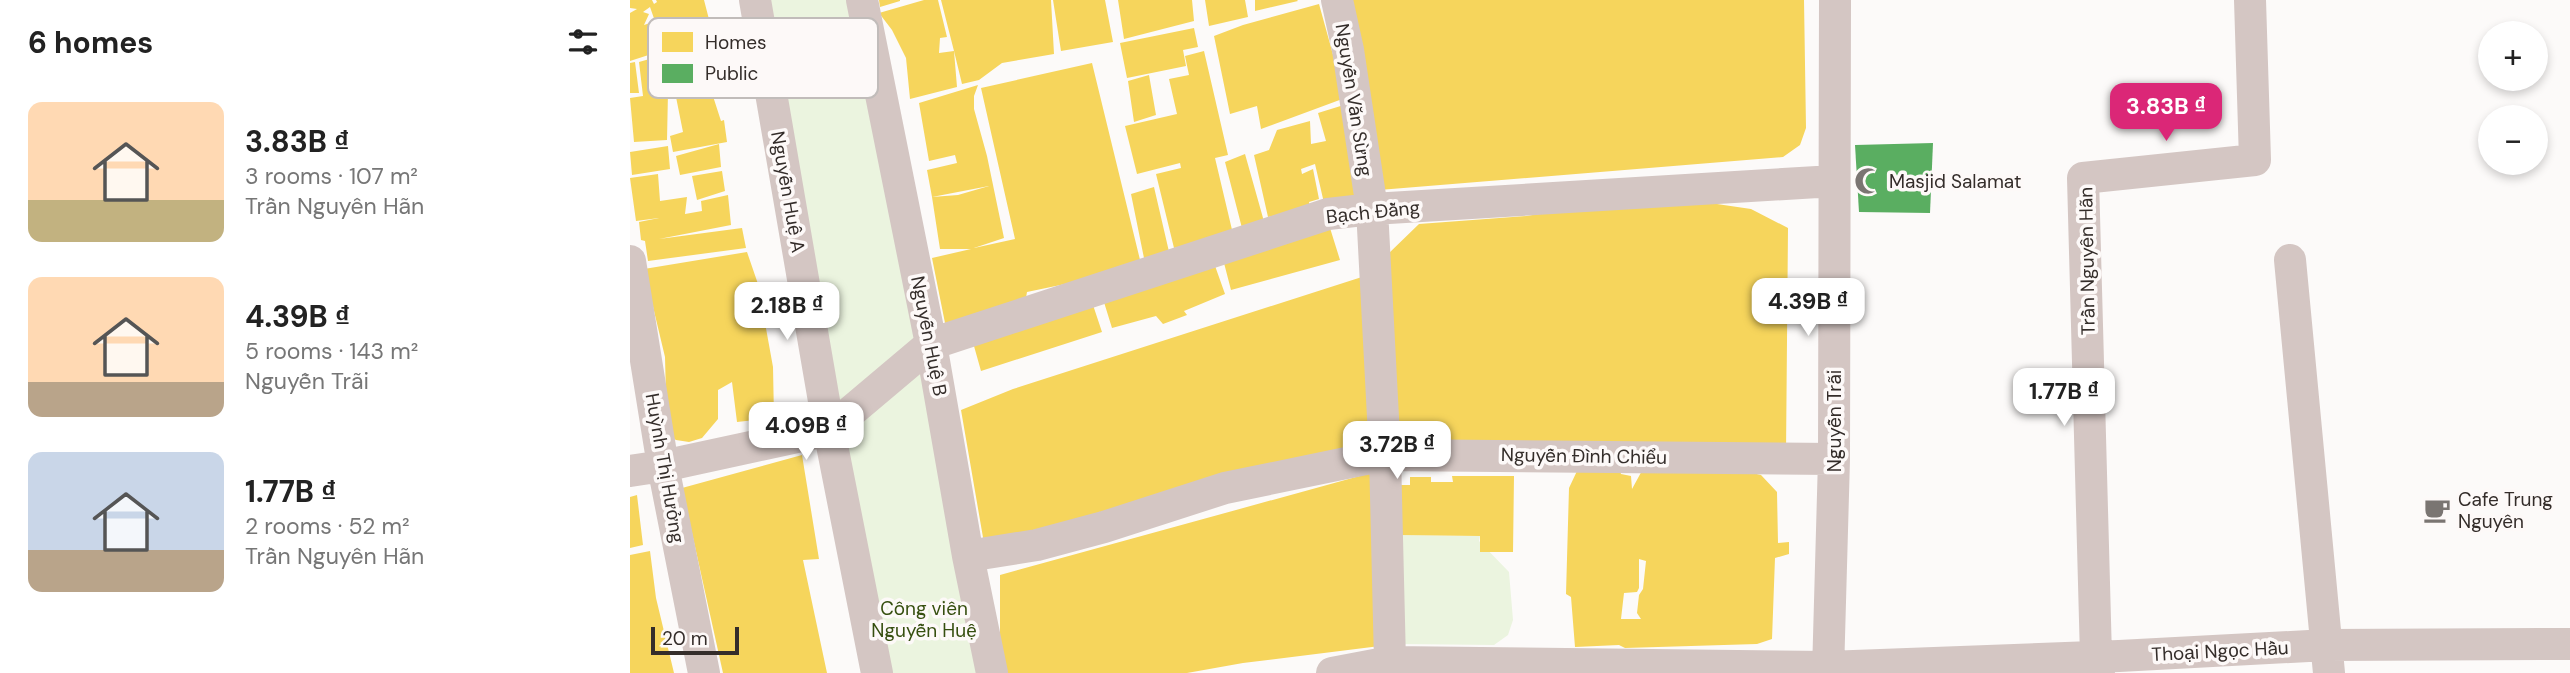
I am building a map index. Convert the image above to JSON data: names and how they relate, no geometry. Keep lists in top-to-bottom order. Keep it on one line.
{"streets":{"street":["Nguyễn Văn Sừng","Nguyễn Huệ A","Bạch Đằng","Trần Nguyên Hãn","Nguyễn Huệ B","Nguyễn Trãi","Nguyễn Đình Chiểu","Huỳnh Thị Hưởng","Thoại Ngọc Hầu"]},"crossings":[["Nguyễn Văn Sừng","Bạch Đằng"],["Nguyễn Văn Sừng","Nguyễn Đình Chiểu"],["Nguyễn Văn Sừng","Thoại Ngọc Hầu"],["Bạch Đằng","Nguyễn Huệ B"],["Bạch Đằng","Nguyễn Trãi"],["Trần Nguyên Hãn","Thoại Ngọc Hầu"],["Nguyễn Huệ B","Nguyễn Đình Chiểu"],["Nguyễn Trãi","Nguyễn Đình Chiểu"],["Nguyễn Trãi","Thoại Ngọc Hầu"]],"parks":["Công viên Nguyễn Huệ"],"places":{"mosque":["Masjid Salamat"],"cafe":["Cafe Trung Nguyên"]},"legend":["Homes","Public"],"scale_bar":"20 m","page":{"heading":"6 homes","map_buttons":["+","−"],"price":["3.83B ₫","4.39B ₫","2.18B ₫","1.77B ₫","4.09B ₫","3.72B ₫"],"list":[{"name":"3.83B ₫","note":"3 rooms · 107 m² · Trần Nguyên Hãn"},{"name":"4.39B ₫","note":"5 rooms · 143 m² · Nguyễn Trãi"},{"name":"1.77B ₫","note":"2 rooms · 52 m² · Trần Nguyên Hãn"}],"scale":"20 m"}}
